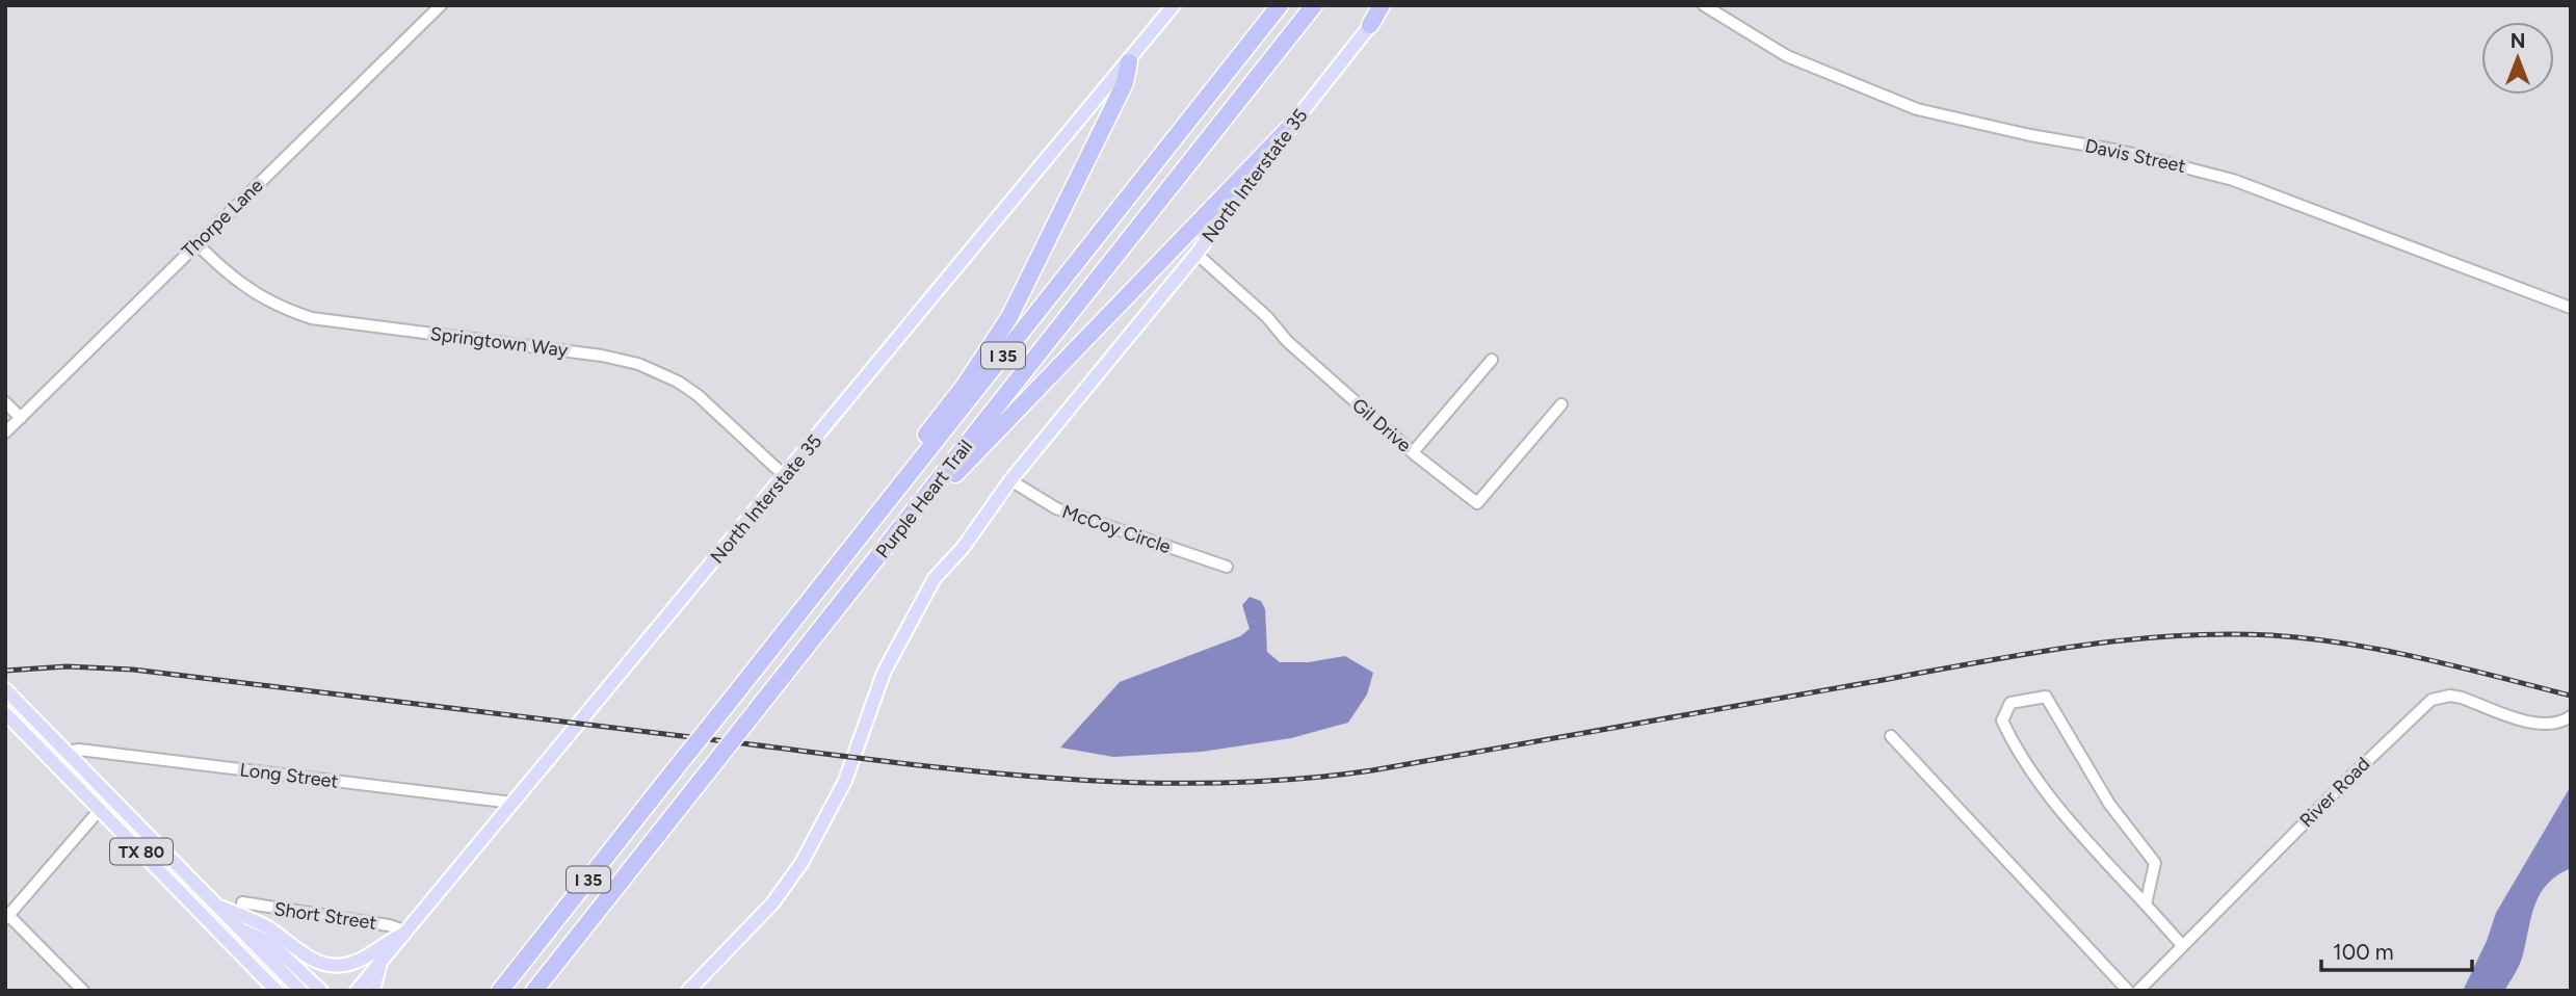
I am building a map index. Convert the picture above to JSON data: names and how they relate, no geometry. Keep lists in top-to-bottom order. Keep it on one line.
{"streets":{"highway":["I 35","Purple Heart Trail"],"main road":["North Interstate 35","TX 80"],"street":["Davis Street","Thorpe Lane","Springtown Way","Gil Drive","McCoy Circle","Long Street","River Road","Short Street"]},"crossings":[["North Interstate 35","Springtown Way"],["North Interstate 35","Gil Drive"],["North Interstate 35","McCoy Circle"],["North Interstate 35","Long Street"],["North Interstate 35","Short Street"],["Thorpe Lane","Springtown Way"],["Long Street","TX 80"]],"scale_bar":"100 m","north":"top"}
